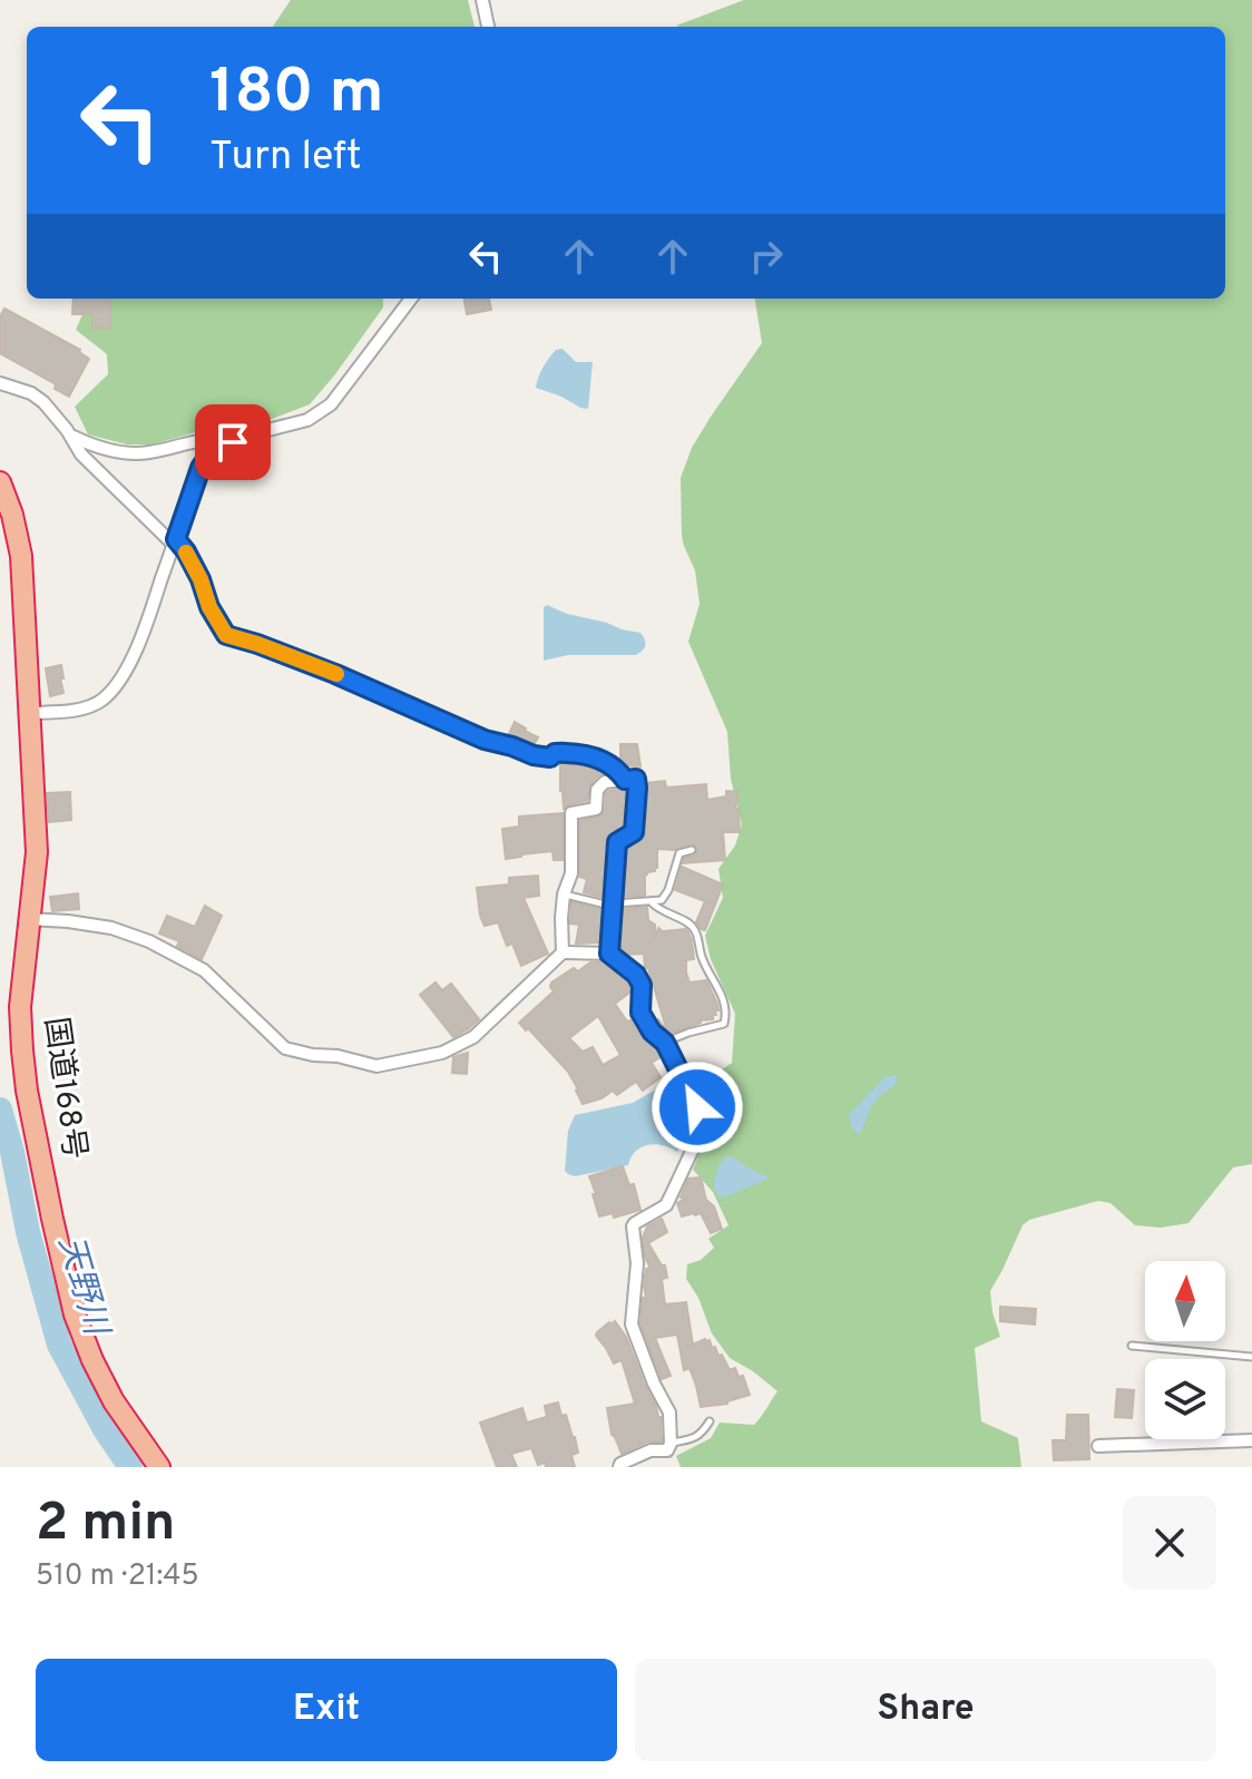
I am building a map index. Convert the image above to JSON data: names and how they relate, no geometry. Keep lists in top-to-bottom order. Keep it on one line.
{"streets":{"highway":["国道168号"]},"water":["天野川"],"north":"top","page":{"turn":["180 m","Turn left"],"heading":["2 min","510 m · 21:45"],"buttons":["Exit","Share"]}}
